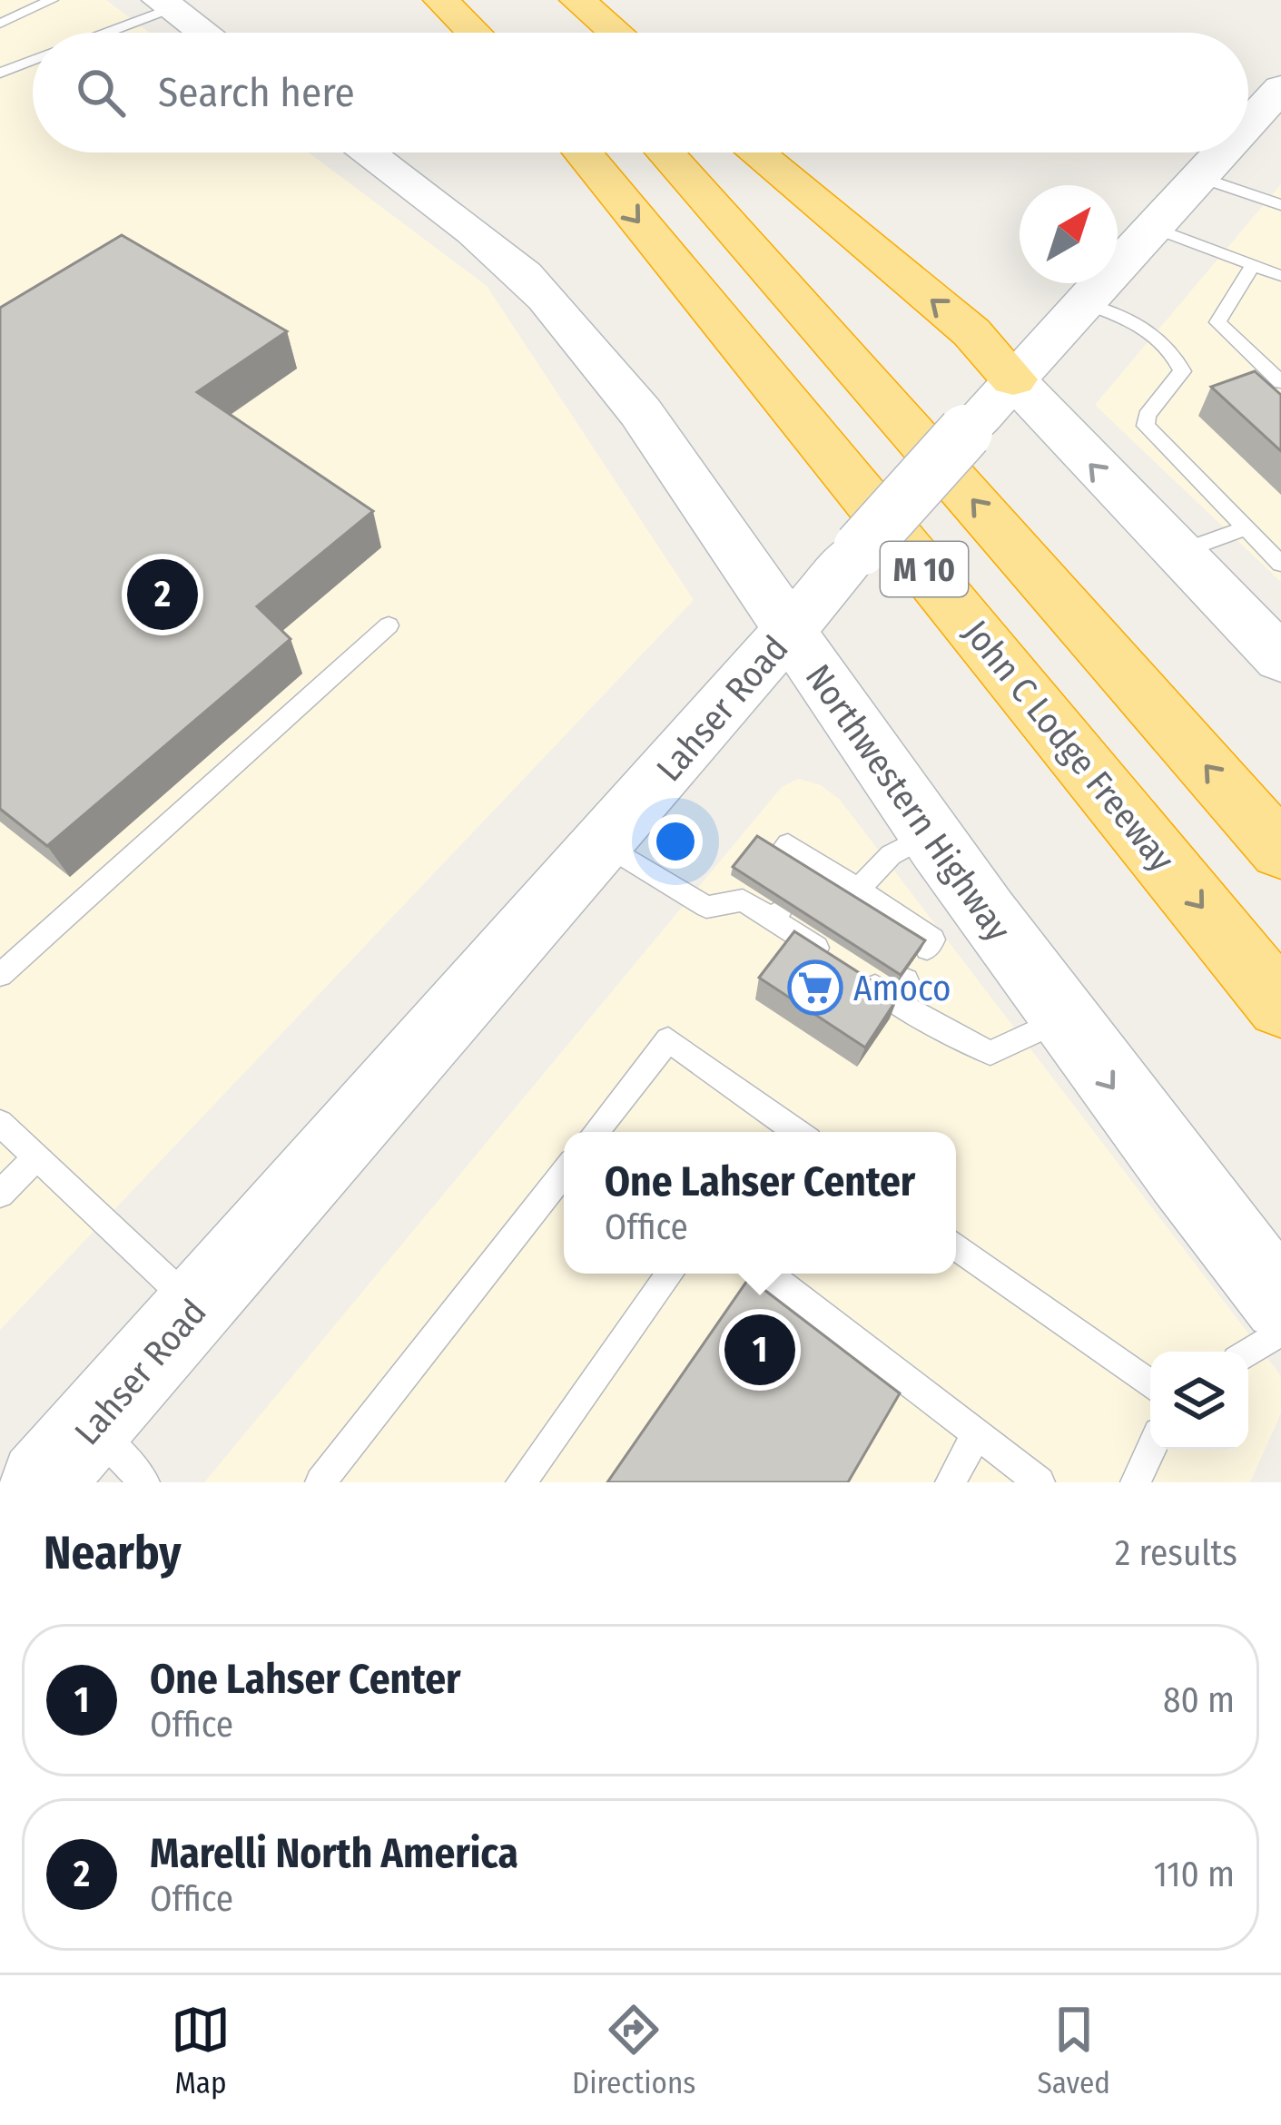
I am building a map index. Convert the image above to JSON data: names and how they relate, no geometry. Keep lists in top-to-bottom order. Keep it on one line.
{"streets":{"highway":["M 10","John C Lodge Freeway"],"main road":["Lahser Road","Northwestern Highway"]},"crossings":[["Lahser Road","Northwestern Highway"]],"places":{"supermarket":["Amoco"]},"north":"top right","page":{"search":"Search here","pins":["2","1"],"popup":["One Lahser Center","Office"],"heading":["Nearby","2 results"],"list":[{"mark":"1","name":"One Lahser Center","note":"Office","value":"80 m"},{"mark":"2","name":"Marelli North America","note":"Office","value":"110 m"}],"nav":["Map","Directions","Saved"]}}
